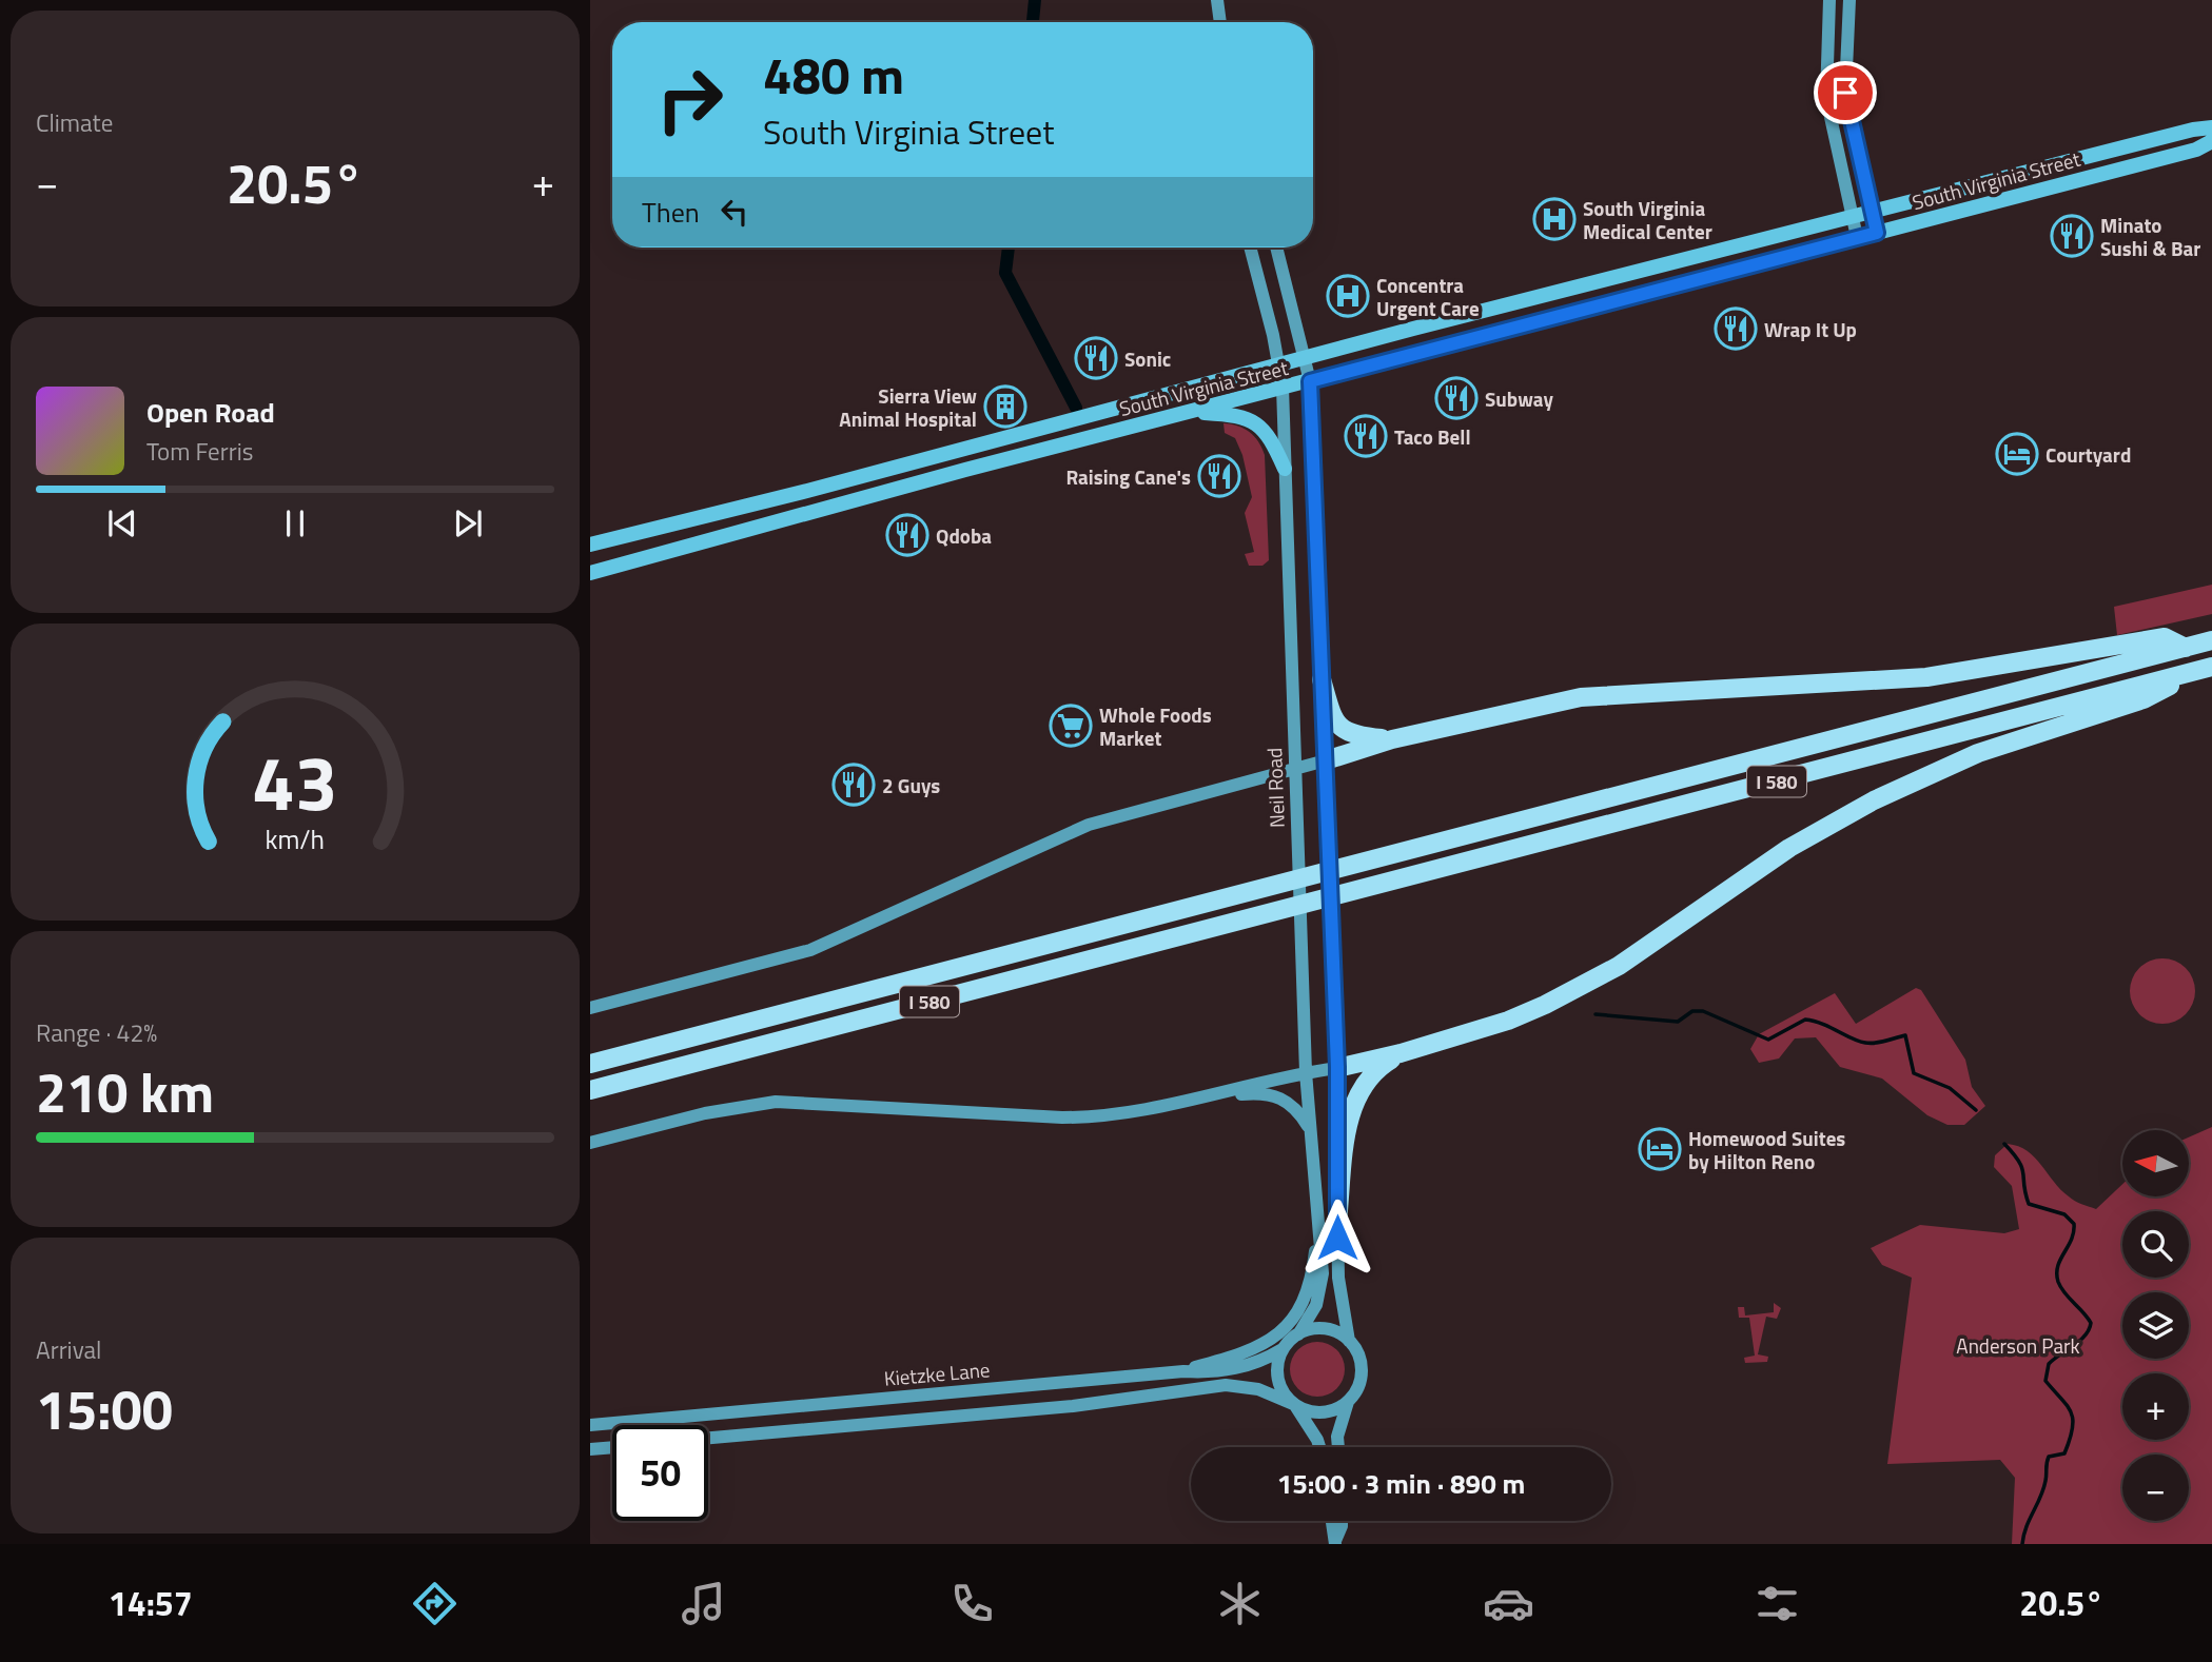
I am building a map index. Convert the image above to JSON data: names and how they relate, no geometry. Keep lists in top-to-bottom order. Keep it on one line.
{"streets":{"highway":["I 580"],"main road":["South Virginia Street","Neil Road","Kietzke Lane"]},"crossings":[["South Virginia Street","Neil Road"],["Neil Road","Kietzke Lane"]],"parks":["Anderson Park"],"places":{"hospital":["South Virginia Medical Center","Concentra Urgent Care"],"restaurant":["Minato Sushi & Bar","Wrap It Up","Sonic","Subway","Taco Bell","Raising Cane's","Qdoba","2 Guys"],"building":["Sierra View Animal Hospital"],"hotel":["Courtyard","Homewood Suites by Hilton Reno"],"supermarket":["Whole Foods Market"]},"north":"left","page":{"tile":["Climate",["Range · 42%","210 km"],["Arrival","15:00"]],"turn":["480 m","South Virginia Street"],"heat":["−","20.5°","+"],"then":"Then","song":["Open Road","Tom Ferris"],"map_buttons":["+","−"],"limit":"50","trip":"15:00 · 3 min · 890 m","tabs":["14:57","20.5°"],"gauge":["43","km/h"]}}
